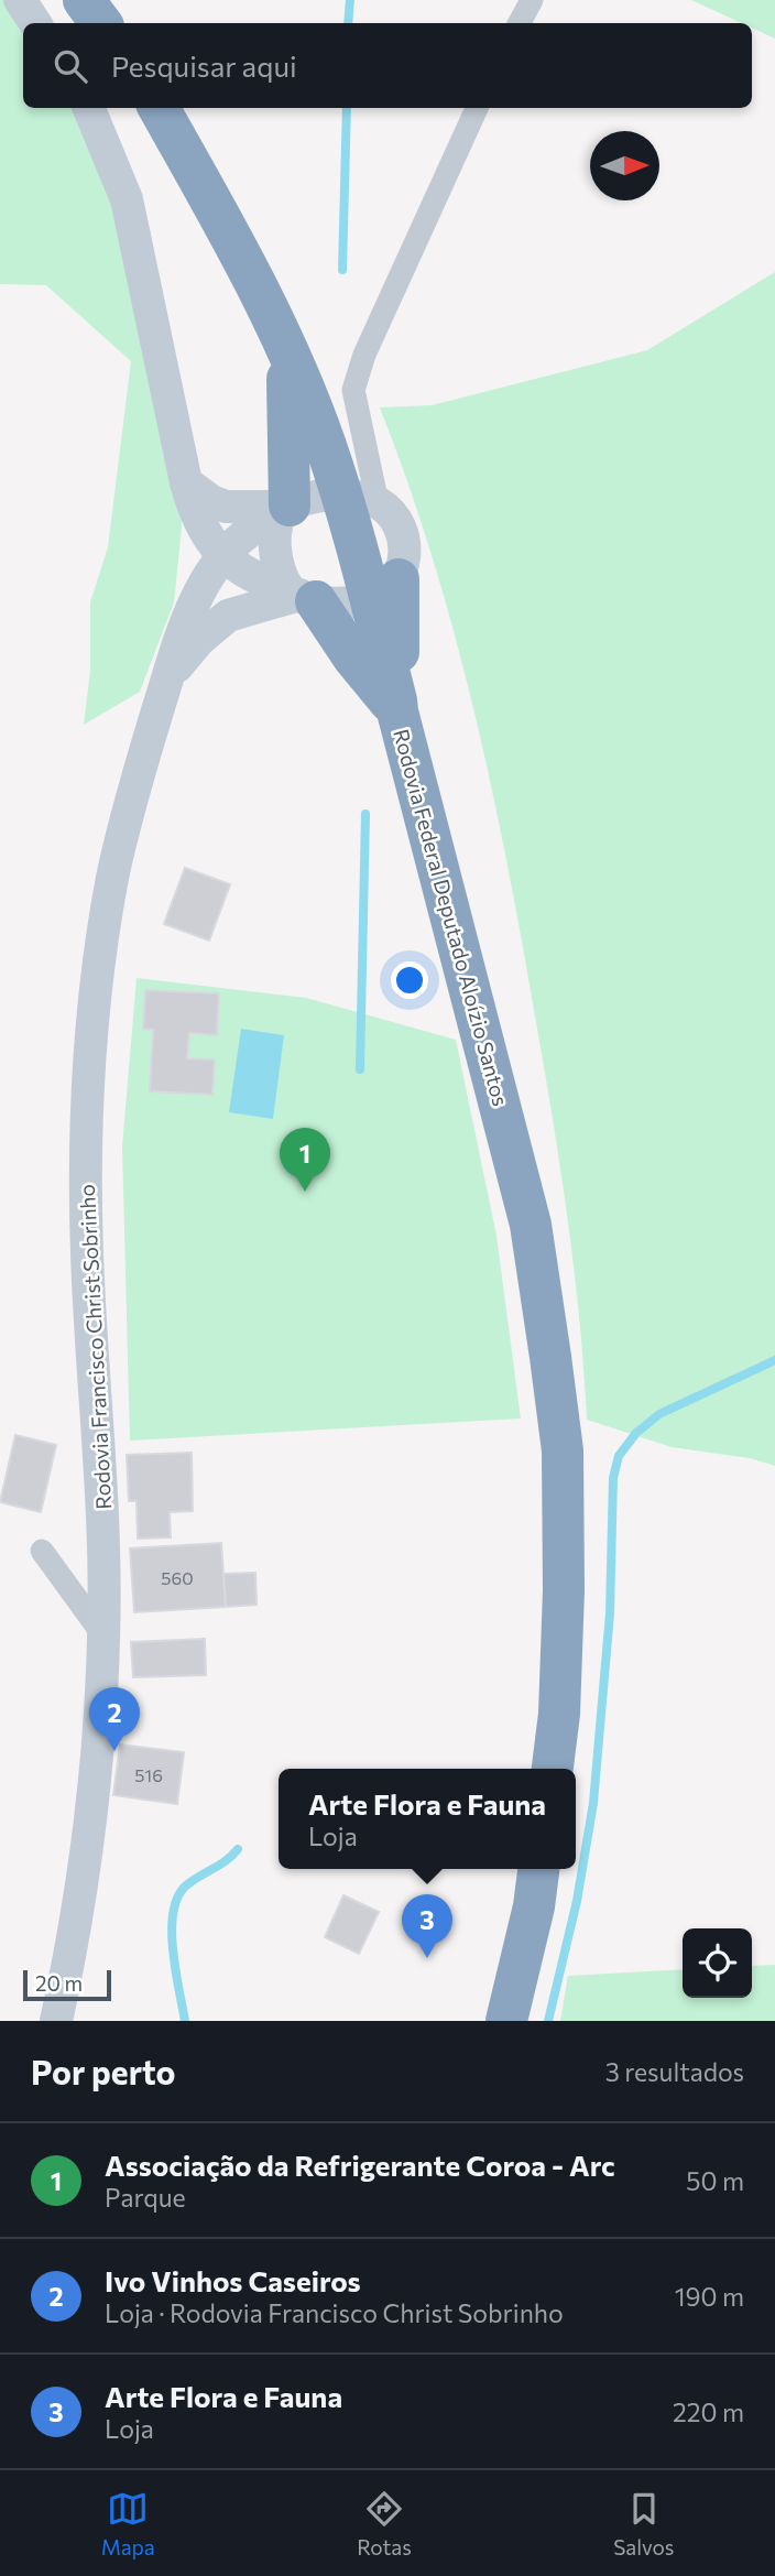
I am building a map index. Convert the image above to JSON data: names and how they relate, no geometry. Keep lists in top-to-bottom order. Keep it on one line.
{"streets":{"highway":["Rodovia Federal Deputado Aloízio Santos"],"street":["Rodovia Francisco Christ Sobrinho"]},"crossings":[["Rodovia Federal Deputado Aloízio Santos","Rodovia Francisco Christ Sobrinho"]],"house_numbers":["560","516"],"scale_bar":"20 m","north":"right","page":{"search":"Pesquisar aqui","pins":["1","2","3"],"popup":["Arte Flora e Fauna","Loja"],"scale":"20 m","heading":["Por perto","3 resultados"],"list":[{"mark":"1","name":"Associação da Refrigerante Coroa - Arc","note":"Parque","value":"50 m"},{"mark":"2","name":"Ivo Vinhos Caseiros","note":"Loja · Rodovia Francisco Christ Sobrinho","value":"190 m"},{"mark":"3","name":"Arte Flora e Fauna","note":"Loja","value":"220 m"}],"nav":["Mapa","Rotas","Salvos"]}}
